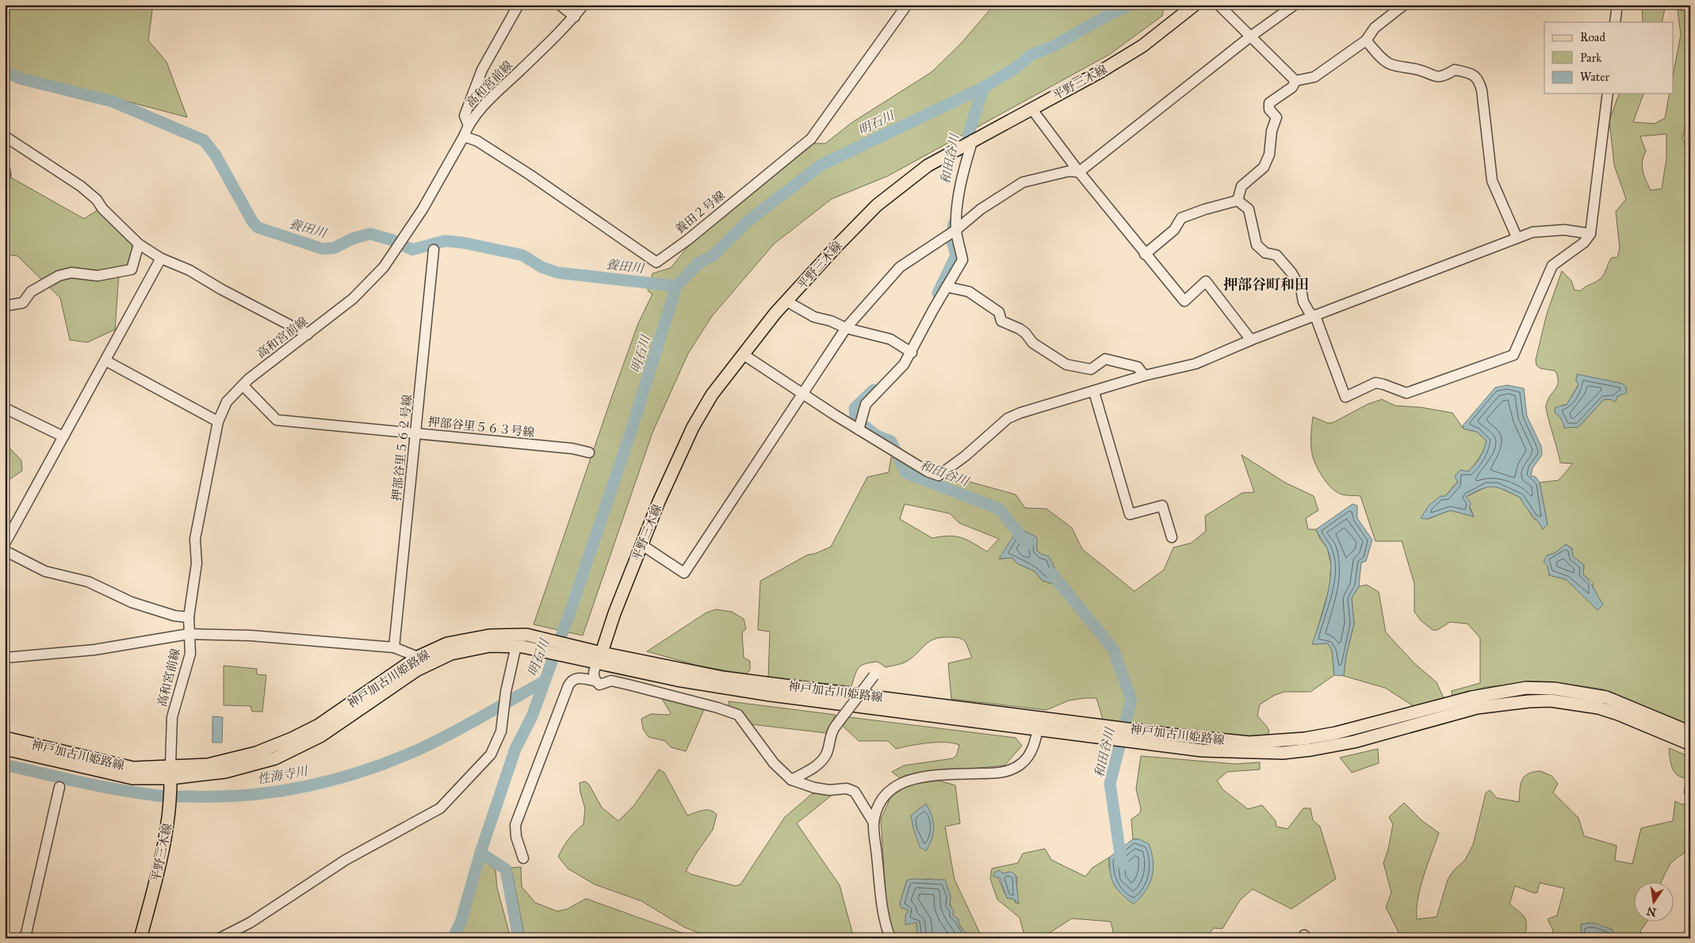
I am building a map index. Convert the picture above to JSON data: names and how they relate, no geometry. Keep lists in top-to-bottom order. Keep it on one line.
{"streets":{"main road":["平野三木線","神戸加古川姫路線"],"street":["高和宮前線","養田２号線","押部谷里５６３号線","押部谷里５６２号線"]},"crossings":[["平野三木線","高和宮前線"],["平野三木線","神戸加古川姫路線"],["高和宮前線","養田２号線"],["高和宮前線","押部谷里５６３号線"],["高和宮前線","神戸加古川姫路線"],["押部谷里５６３号線","押部谷里５６２号線"]],"districts":["押部谷町和田"],"water":["明石川","和田谷川","養田川","性海寺川"],"legend":["Road","Park","Water"],"north":"bottom"}
